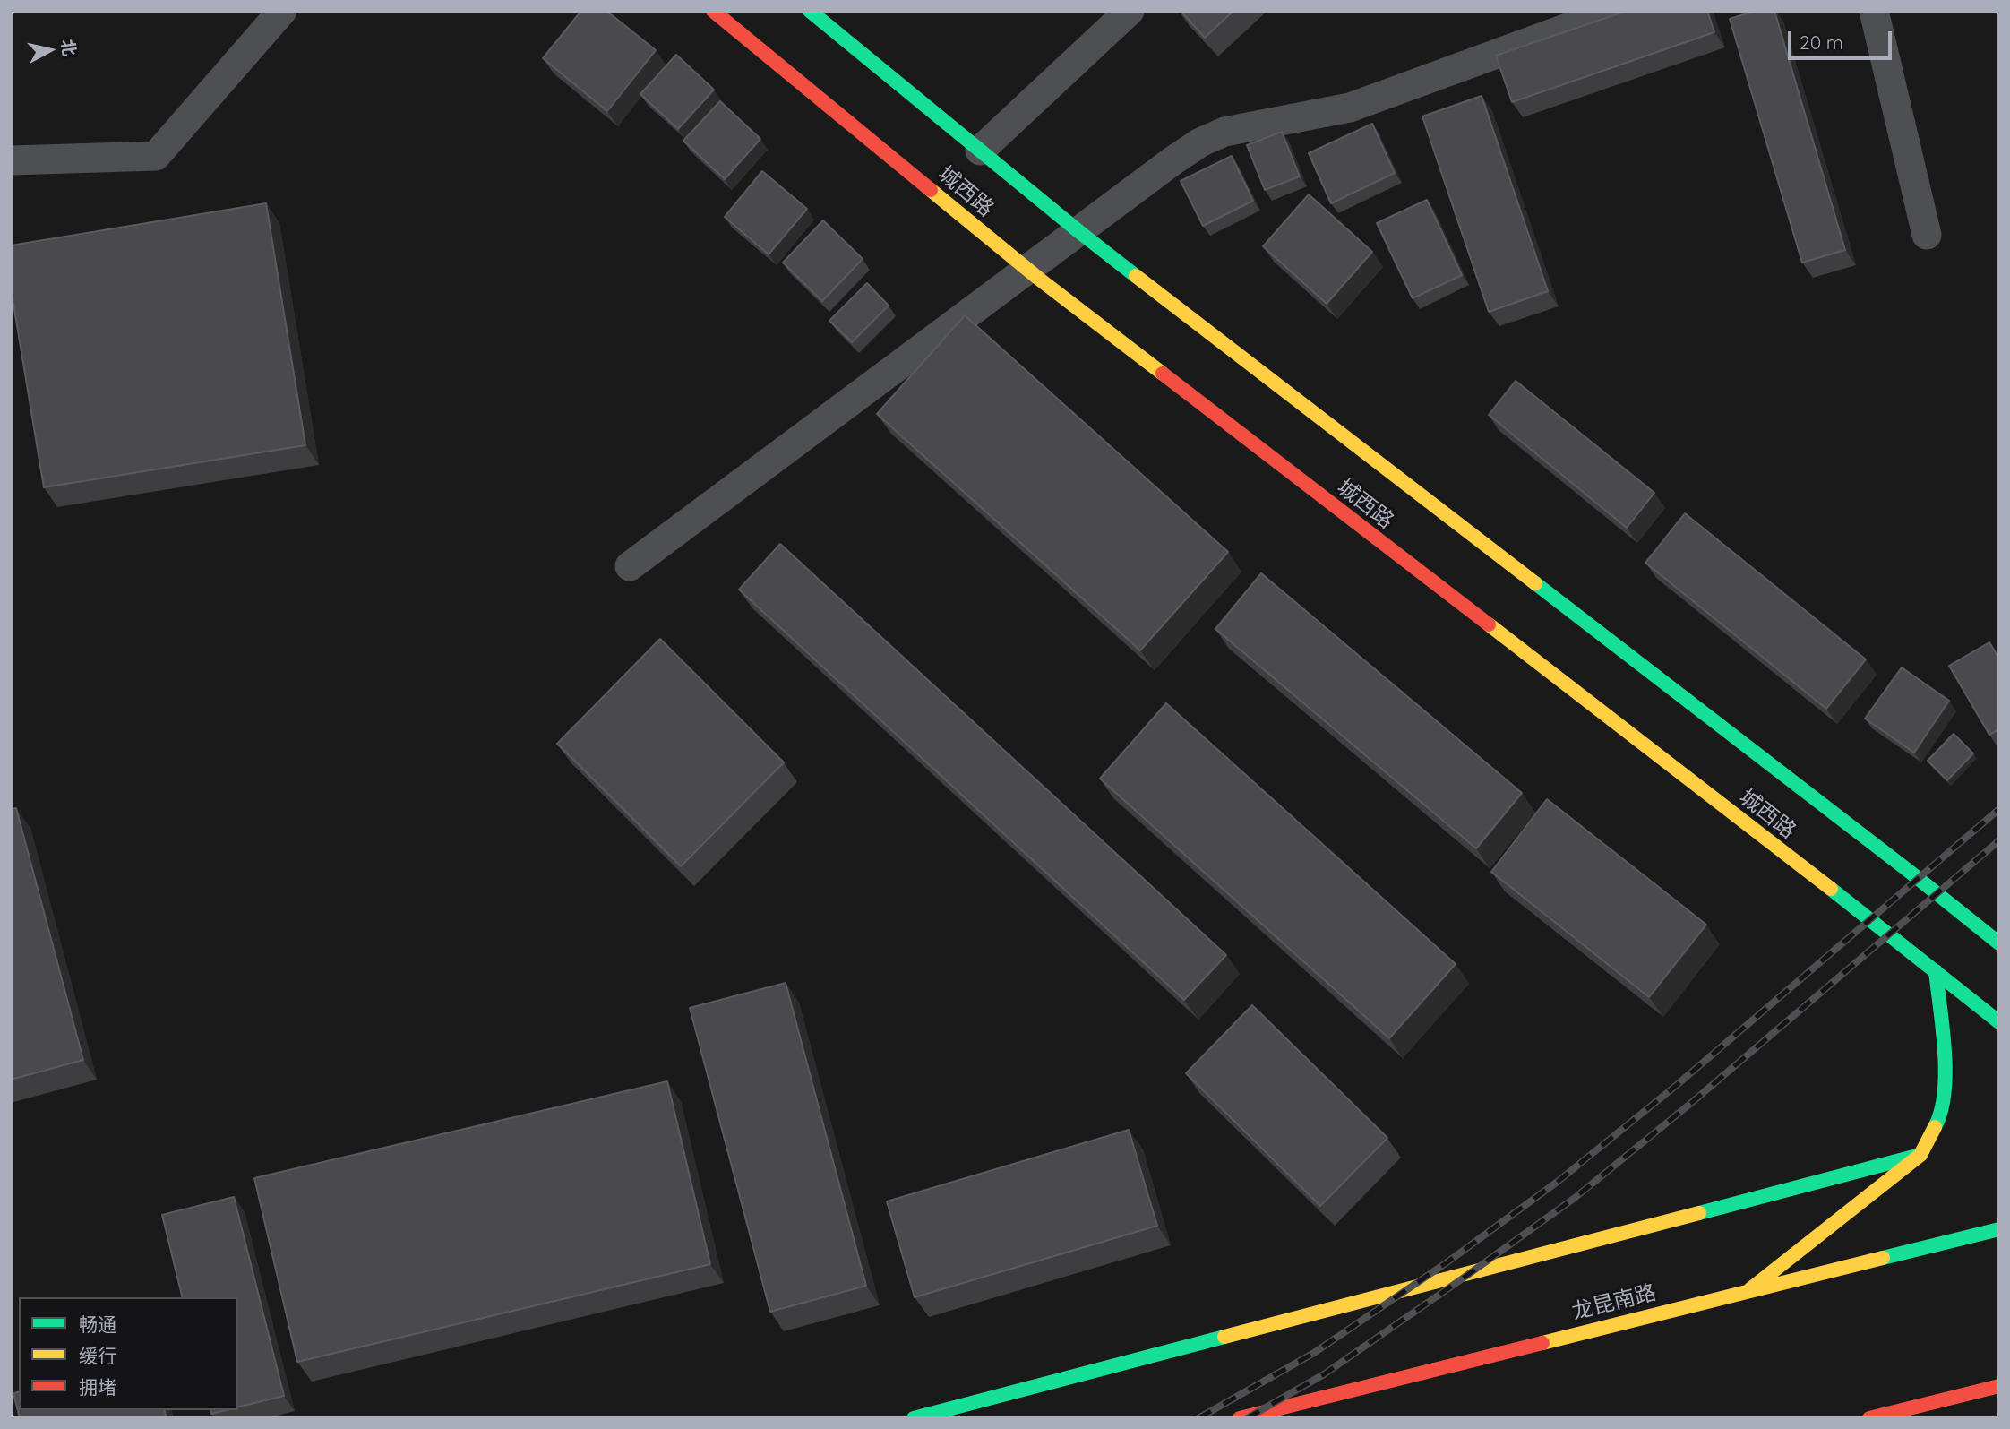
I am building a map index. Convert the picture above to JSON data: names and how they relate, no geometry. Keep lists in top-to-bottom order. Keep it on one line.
{"streets":{"main road":["城西路","龙昆南路"]},"legend":["畅通","缓行","拥堵"],"scale_bar":"20 m","north":"right"}
